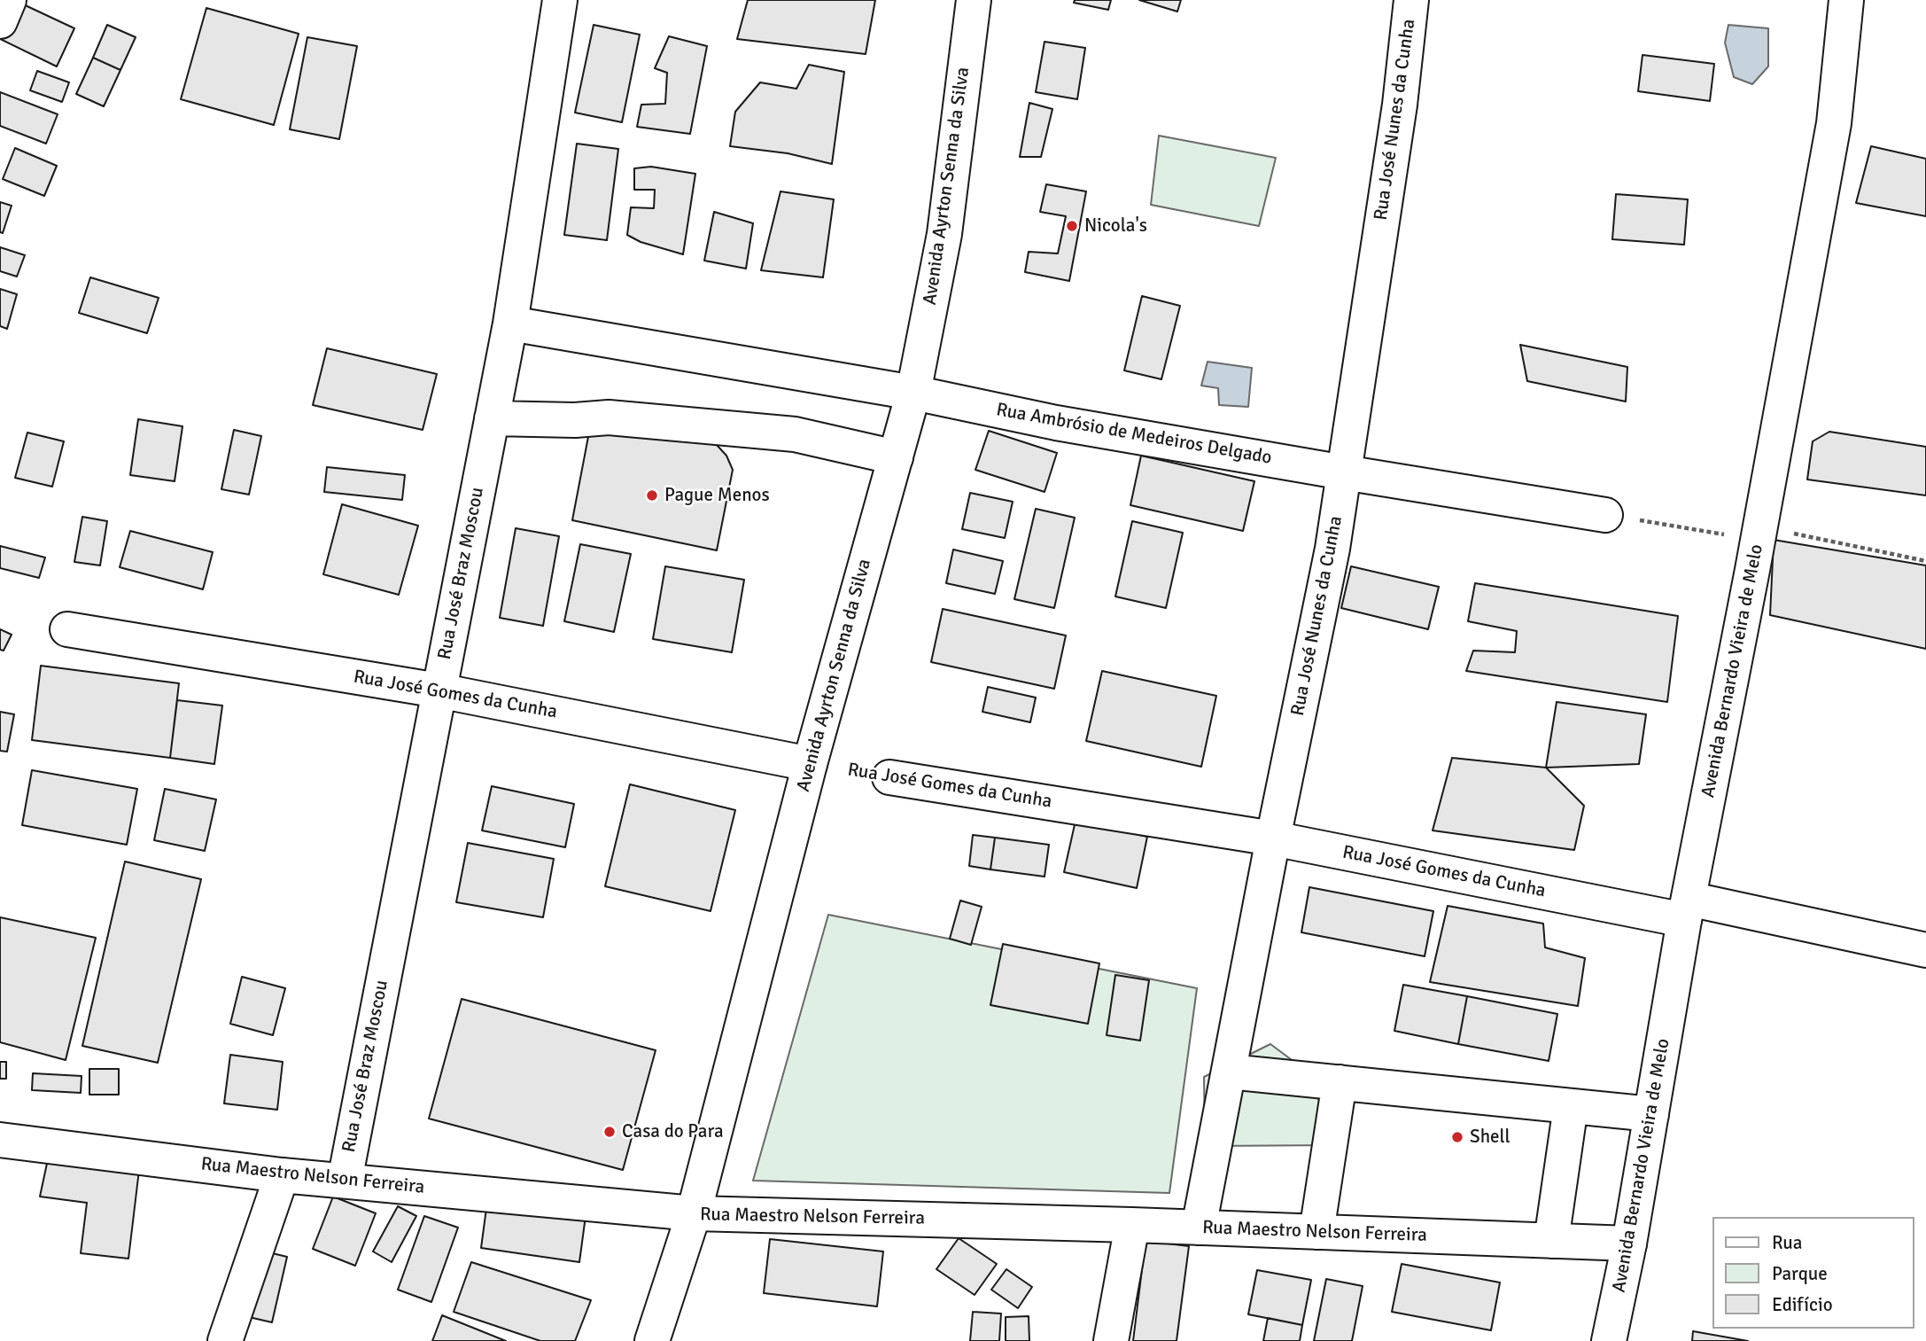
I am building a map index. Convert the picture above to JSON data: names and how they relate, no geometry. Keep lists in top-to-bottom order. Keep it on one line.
{"streets":{"street":["Rua José Nunes da Cunha","Avenida Ayrton Senna da Silva","Rua Ambrósio de Medeiros Delgado","Rua José Braz Moscou","Avenida Bernardo Vieira de Melo","Rua José Gomes da Cunha","Rua Maestro Nelson Ferreira"]},"crossings":[["Rua José Nunes da Cunha","Rua Ambrósio de Medeiros Delgado"],["Rua José Nunes da Cunha","Rua José Gomes da Cunha"],["Rua José Nunes da Cunha","Rua Maestro Nelson Ferreira"],["Avenida Ayrton Senna da Silva","Rua Ambrósio de Medeiros Delgado"],["Avenida Ayrton Senna da Silva","Rua José Gomes da Cunha"],["Avenida Ayrton Senna da Silva","Rua Maestro Nelson Ferreira"],["Rua Ambrósio de Medeiros Delgado","Rua José Braz Moscou"],["Rua José Braz Moscou","Rua José Gomes da Cunha"],["Rua José Braz Moscou","Rua Maestro Nelson Ferreira"],["Avenida Bernardo Vieira de Melo","Rua José Gomes da Cunha"],["Avenida Bernardo Vieira de Melo","Rua Maestro Nelson Ferreira"]],"places":["Nicola's","Pague Menos","Casa do Para","Shell"],"legend":["Rua","Parque","Edifício"]}
